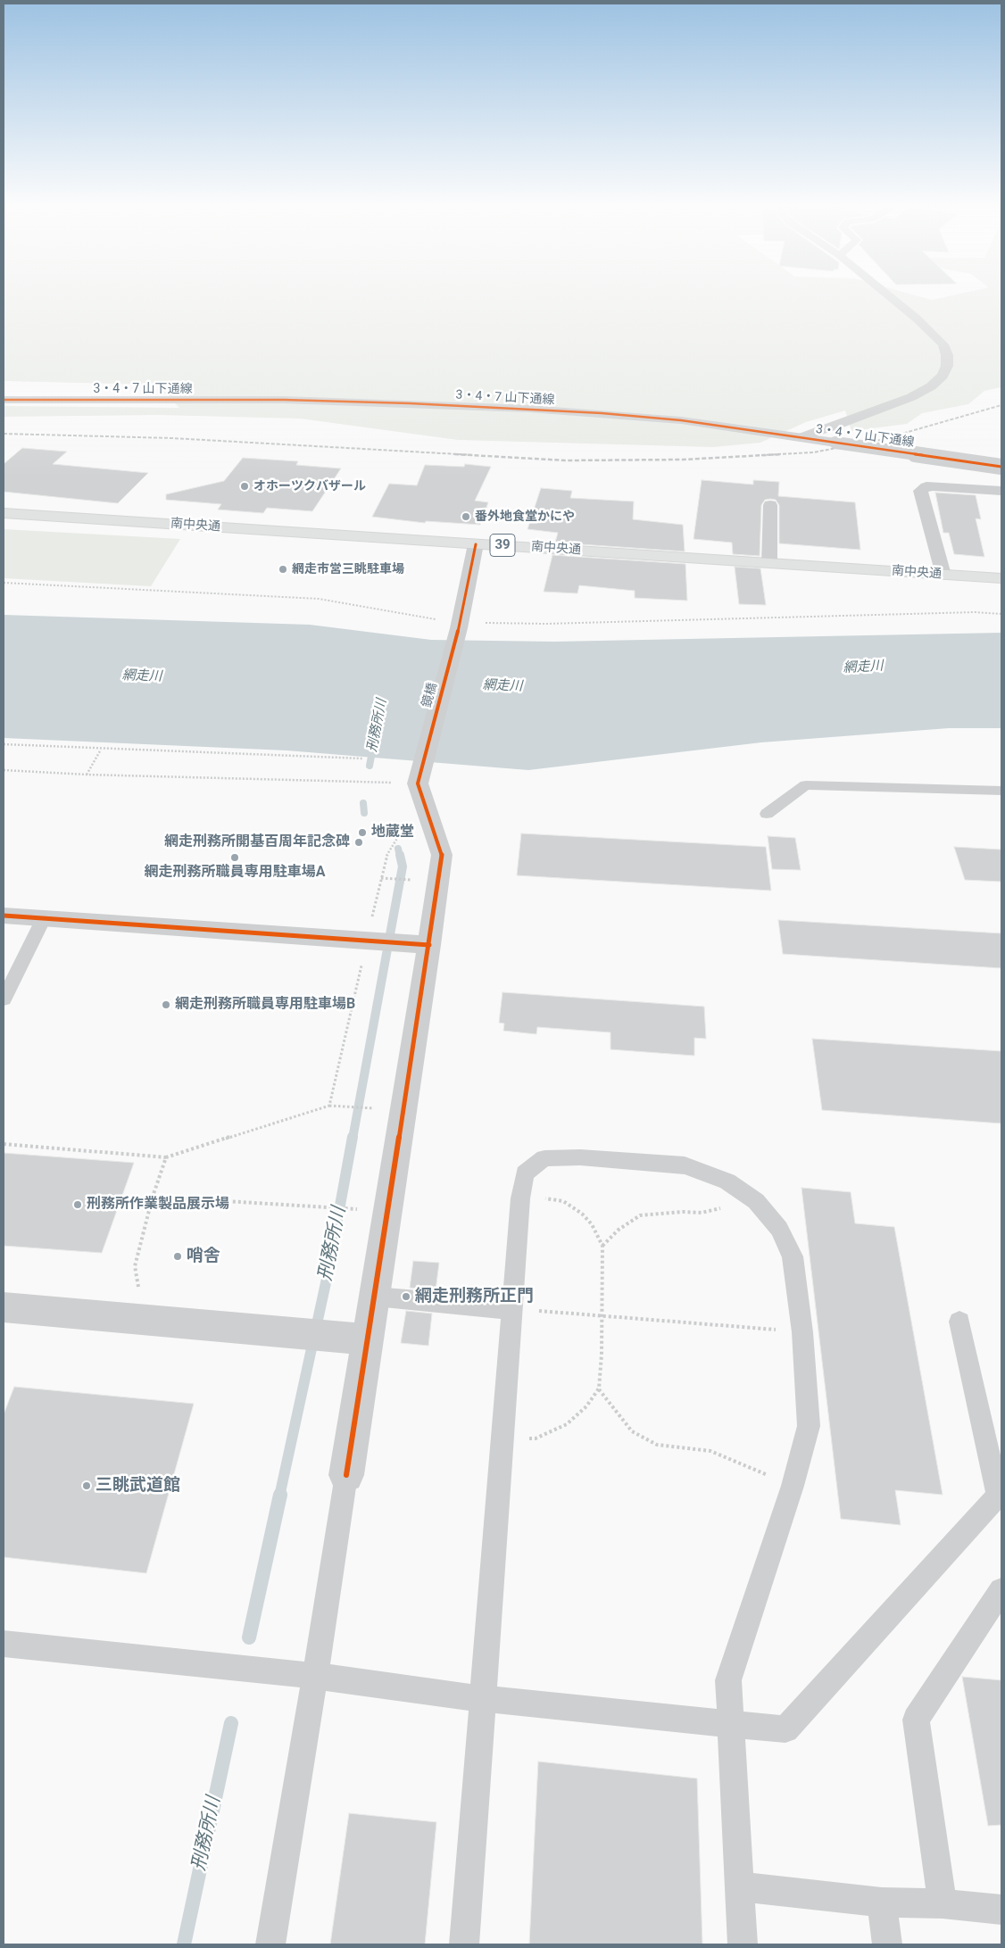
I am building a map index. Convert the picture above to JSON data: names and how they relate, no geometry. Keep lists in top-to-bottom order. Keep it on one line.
{"streets":{"highway":["南中央通","39"],"street":["3・4・7 山下通線","鏡橋"]},"crossings":[["南中央通","鏡橋"]],"water":["網走川","刑務所川"],"places":["オホーツクバザール","番外地食堂かにや","網走市営三眺駐車場","地蔵堂","網走刑務所開基百周年記念碑","網走刑務所職員専用駐車場A","網走刑務所職員専用駐車場B","刑務所作業製品展示場","哨舎","網走刑務所正門","三眺武道館"]}
